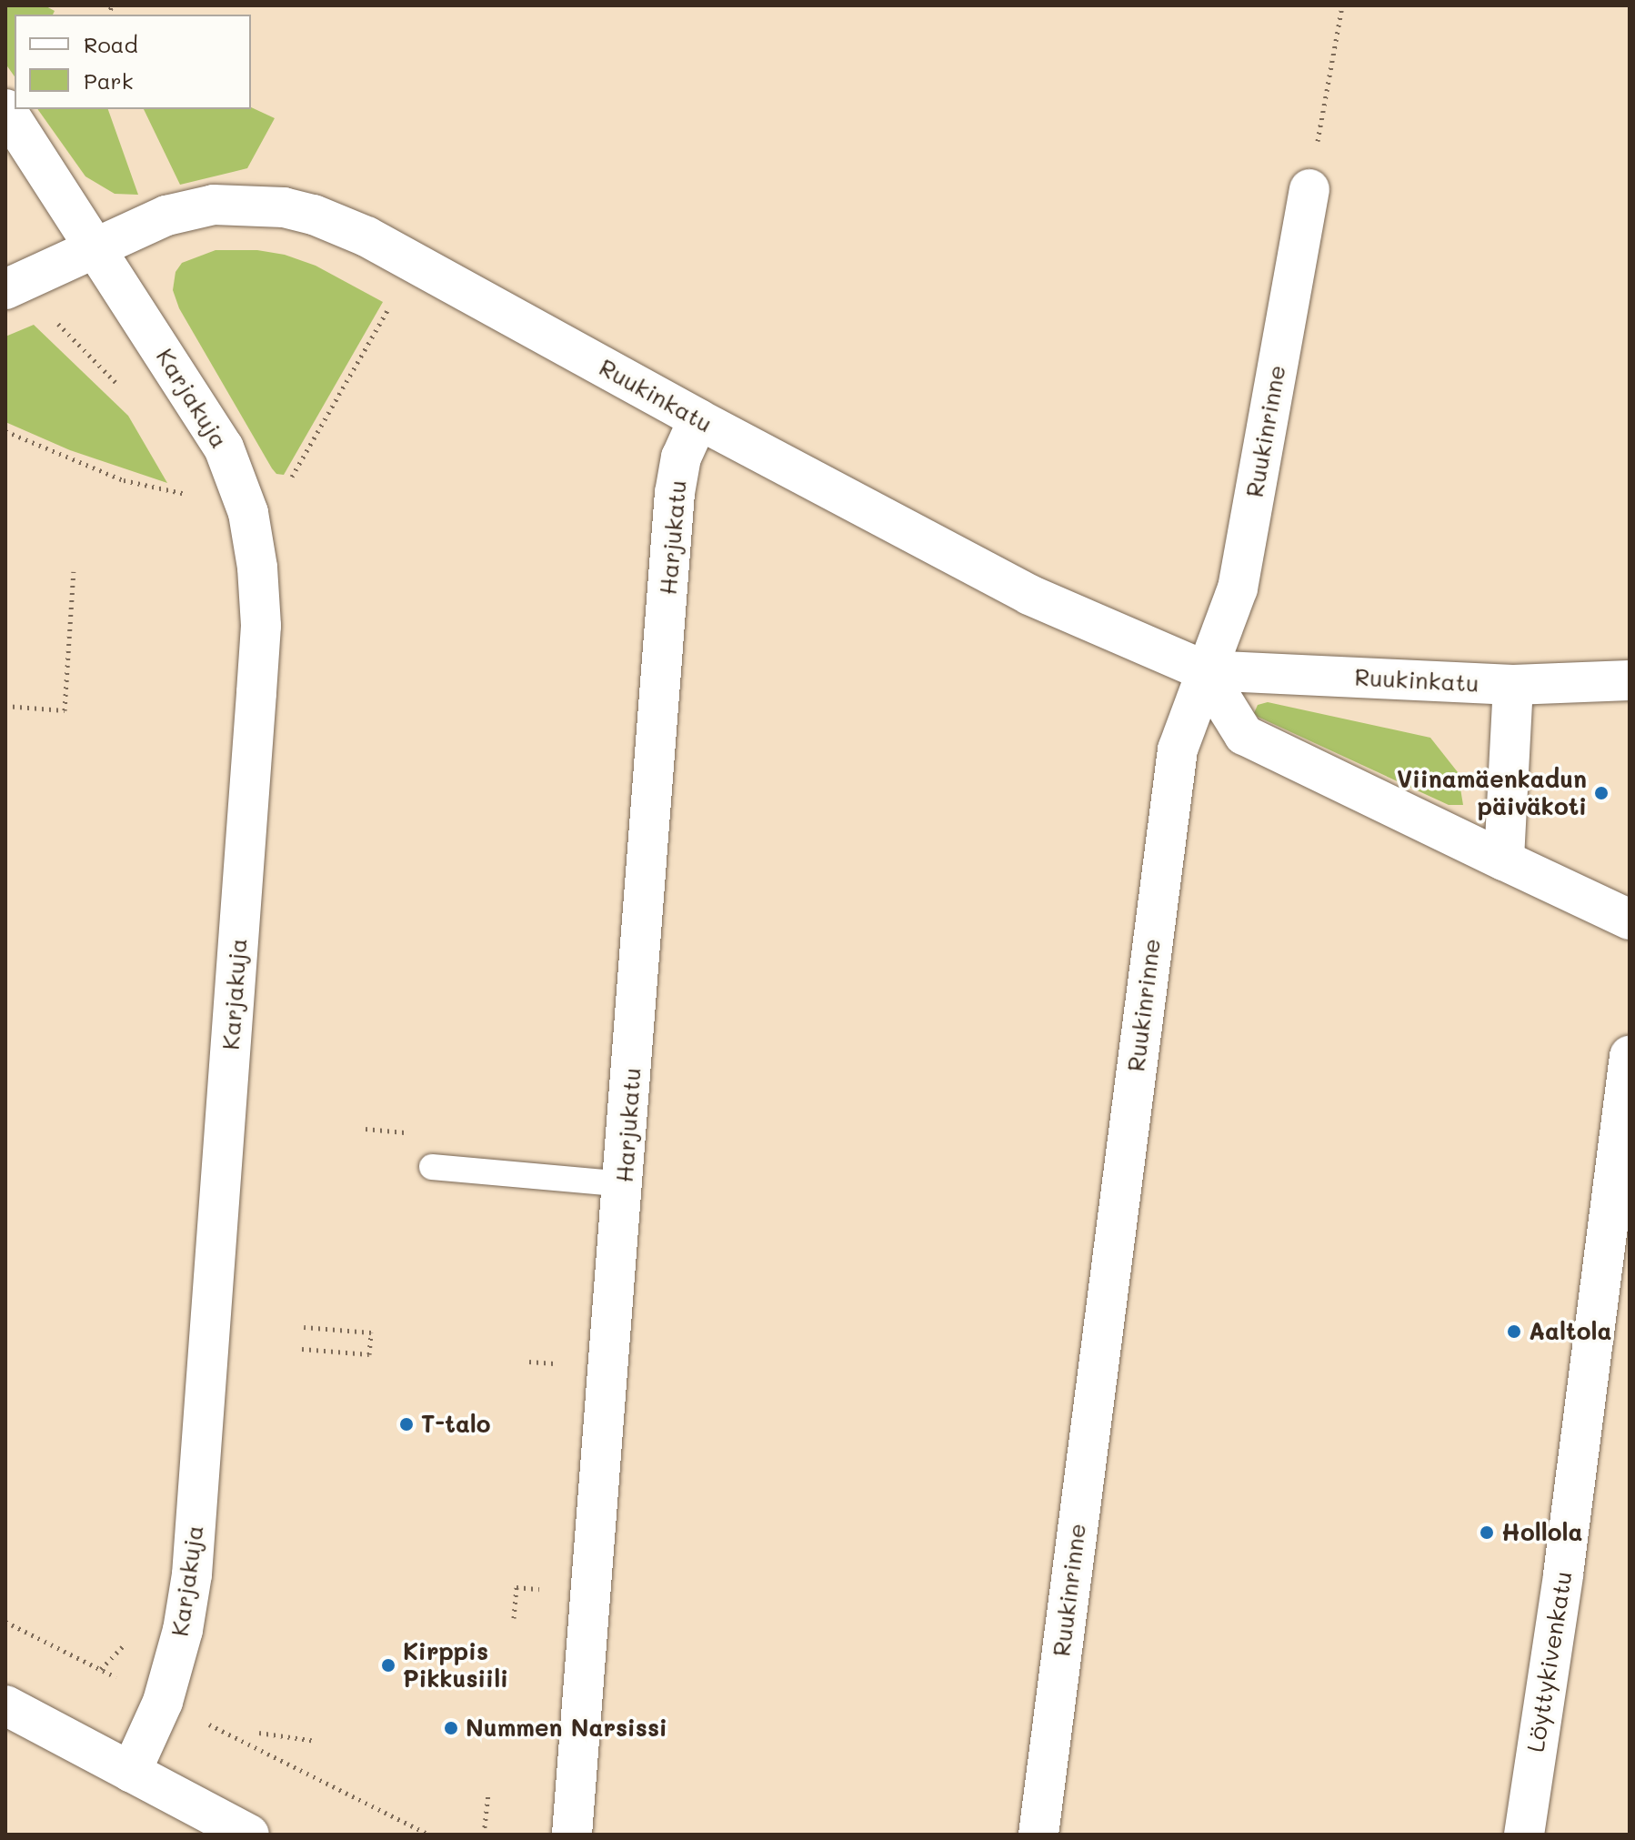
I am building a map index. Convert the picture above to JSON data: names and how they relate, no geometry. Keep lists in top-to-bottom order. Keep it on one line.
{"streets":{"street":["Ruukinkatu","Karjakuja","Ruukinrinne","Harjukatu","Löyttykivenkatu"]},"crossings":[["Ruukinkatu","Karjakuja"],["Ruukinkatu","Ruukinrinne"],["Ruukinkatu","Harjukatu"]],"places":["Viinamäenkadun päiväkoti","Aaltola","T-talo","Hollola","Kirppis Pikkusiili","Nummen Narsissi"],"legend":["Road","Park"]}
